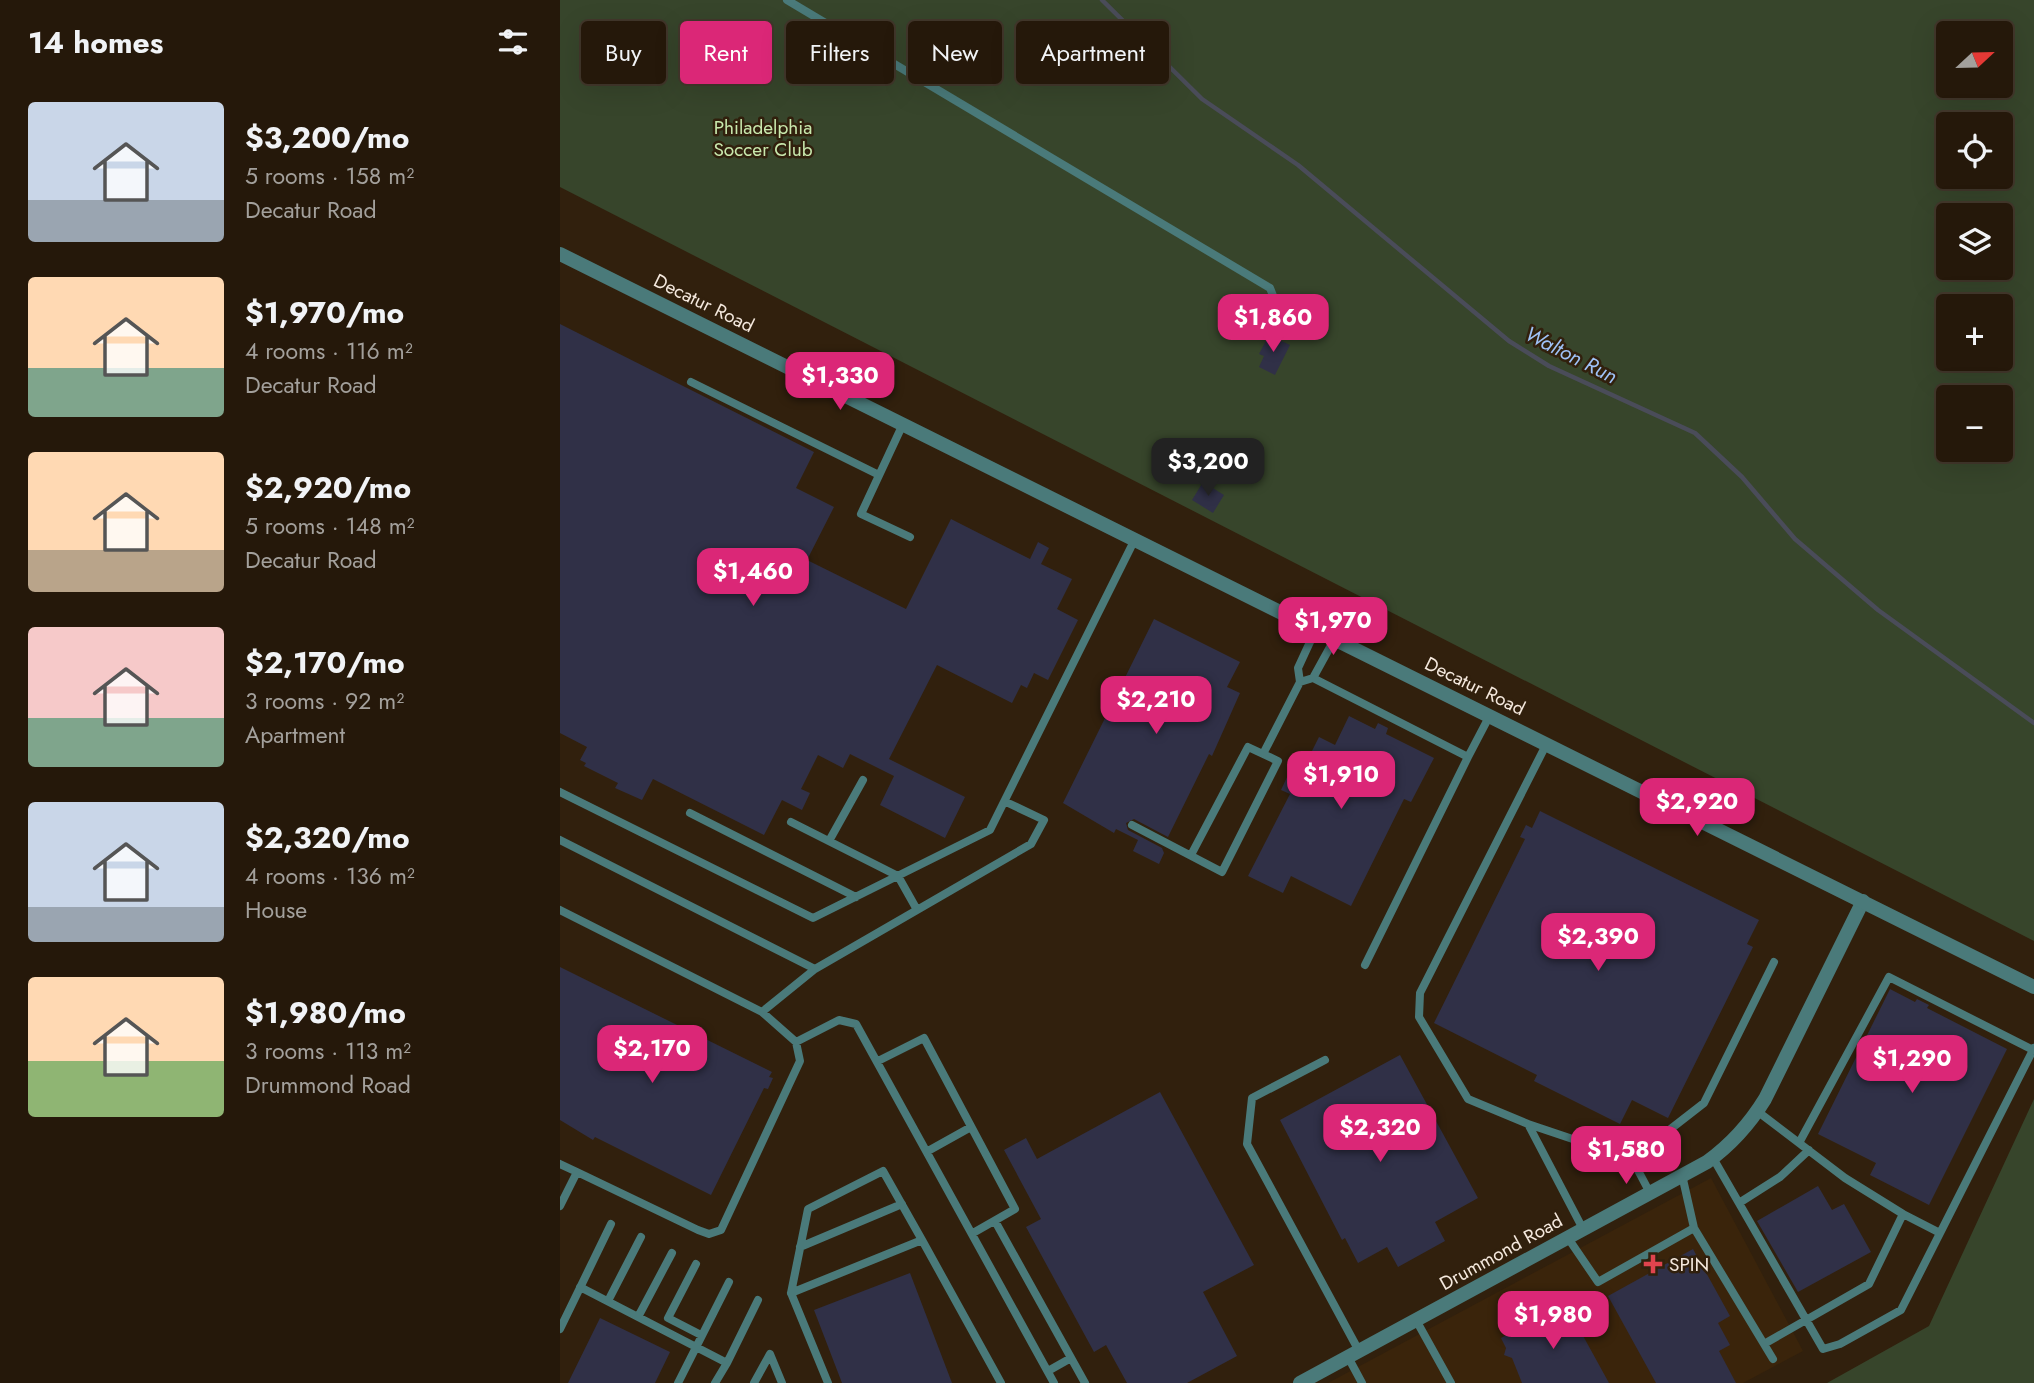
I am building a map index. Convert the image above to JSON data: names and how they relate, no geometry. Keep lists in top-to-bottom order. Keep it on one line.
{"streets":{"street":["Decatur Road","Drummond Road"]},"crossings":[["Decatur Road","Drummond Road"]],"water":["Walton Run"],"parks":["Philadelphia Soccer Club"],"places":{"health":["SPIN"]},"north":"right","page":{"heading":"14 homes","map_buttons":["+","−"],"chip":["Buy","Rent","Filters","New","Apartment"],"list":[{"name":"$3,200/mo","note":"5 rooms · 158 m² · Decatur Road"},{"name":"$1,970/mo","note":"4 rooms · 116 m² · Decatur Road"},{"name":"$2,920/mo","note":"5 rooms · 148 m² · Decatur Road"},{"name":"$2,170/mo","note":"3 rooms · 92 m² · Apartment"},{"name":"$2,320/mo","note":"4 rooms · 136 m² · House"},{"name":"$1,980/mo","note":"3 rooms · 113 m² · Drummond Road"}],"price":["$1,860","$1,330","$3,200","$1,460","$1,970","$2,210","$1,910","$2,920","$2,390","$2,170","$1,290","$2,320","$1,580","$1,980"]}}
